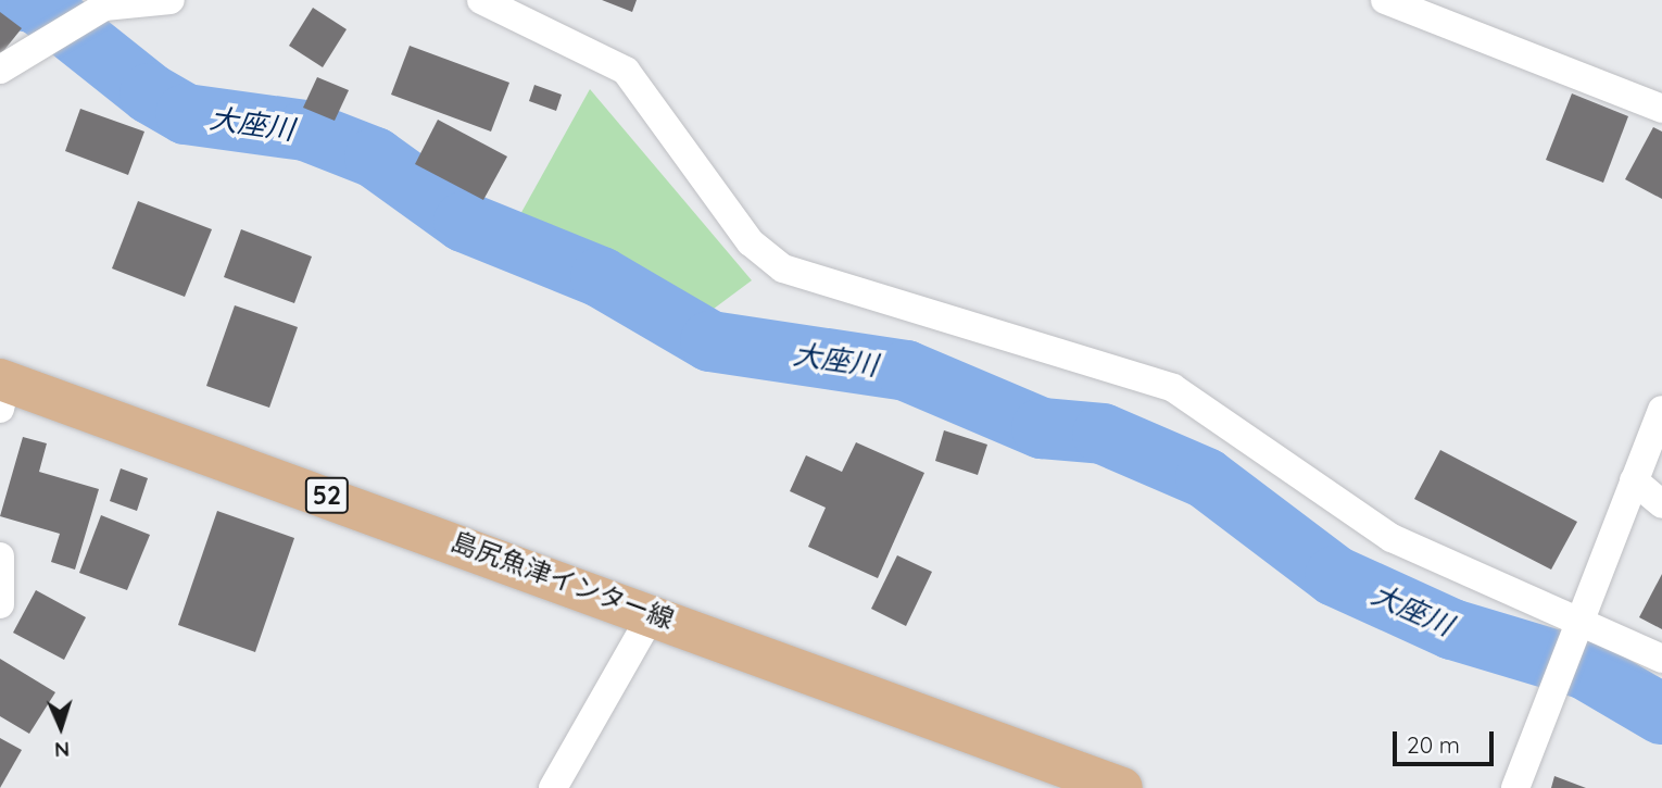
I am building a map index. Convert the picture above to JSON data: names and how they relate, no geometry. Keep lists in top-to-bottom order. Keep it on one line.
{"streets":{"main road":["52","島尻魚津インター線"]},"water":["大座川"],"scale_bar":"20 m","north":"bottom"}
